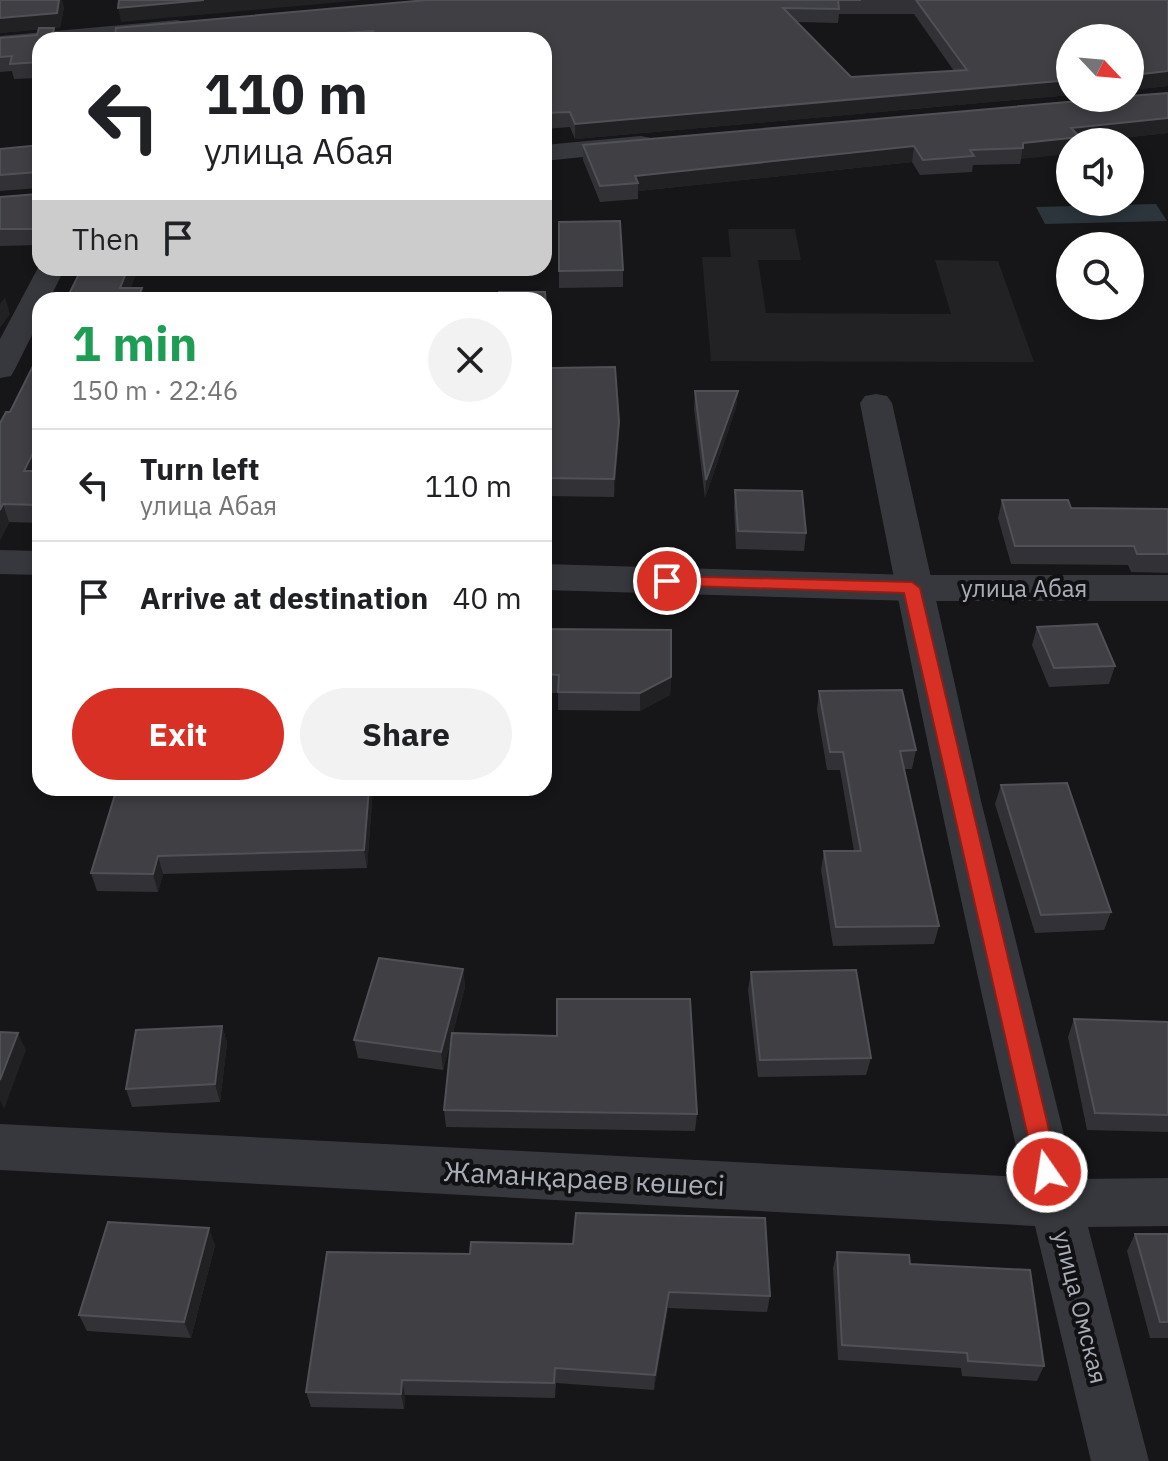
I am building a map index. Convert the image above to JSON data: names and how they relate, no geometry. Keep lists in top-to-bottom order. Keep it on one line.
{"streets":{"street":["улица Абая","Жаманқараев көшесі","улица Омская"]},"crossings":[["улица Абая","улица Омская"],["Жаманқараев көшесі","улица Омская"]],"north":"bottom right","page":{"turn":["110 m","улица Абая"],"then":"Then","heading":["1 min","150 m · 22:46"],"list":[{"name":"Turn left","note":"улица Абая","value":"110 m"},{"name":"Arrive at destination","value":"40 m"}],"buttons":["Exit","Share"]}}
